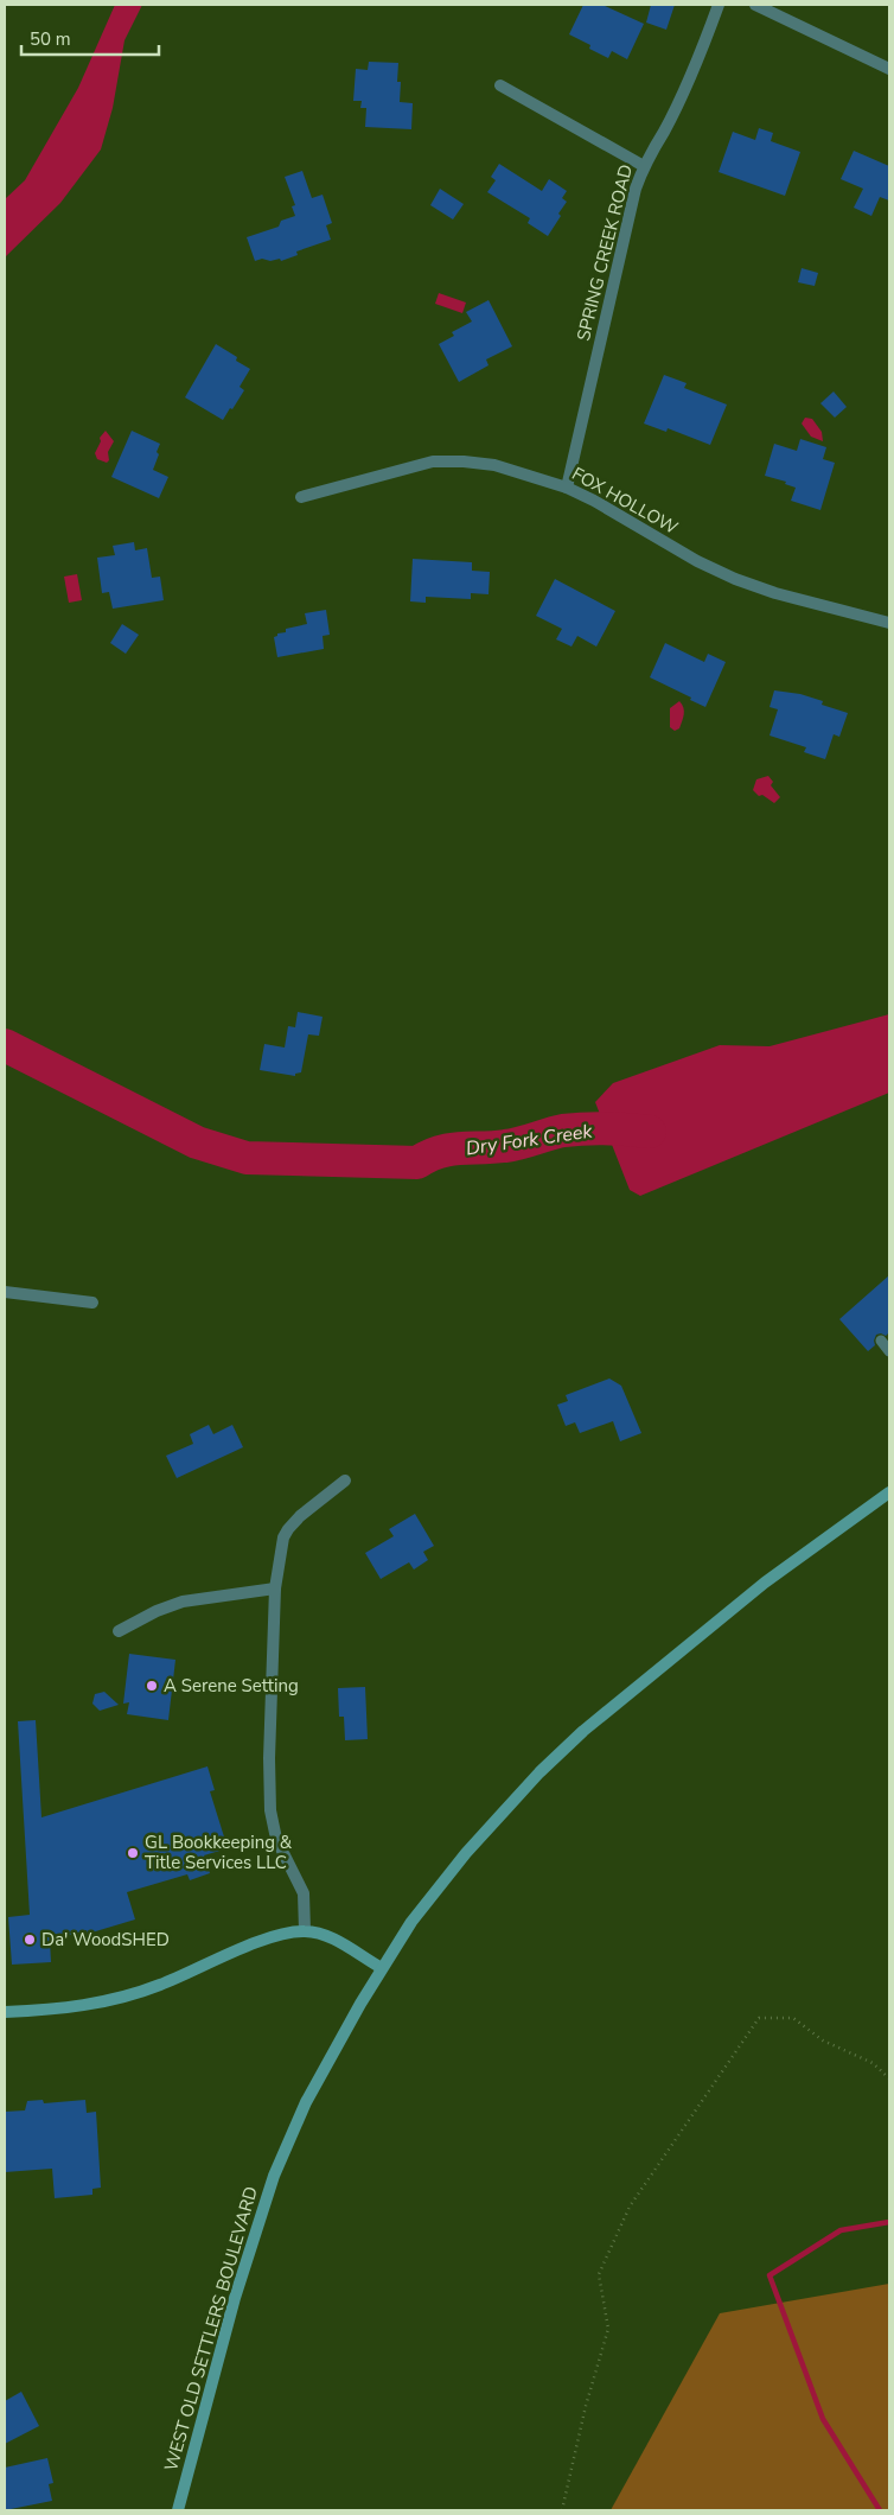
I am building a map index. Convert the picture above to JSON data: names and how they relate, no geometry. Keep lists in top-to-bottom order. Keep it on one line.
{"streets":{"main road":["WEST OLD SETTLERS BOULEVARD"],"street":["SPRING CREEK ROAD","FOX HOLLOW"]},"crossings":[["SPRING CREEK ROAD","FOX HOLLOW"]],"water":["Dry Fork Creek"],"places":["A Serene Setting","GL Bookkeeping & Title Services LLC","Da' WoodSHED"],"scale_bar":"50 m"}
